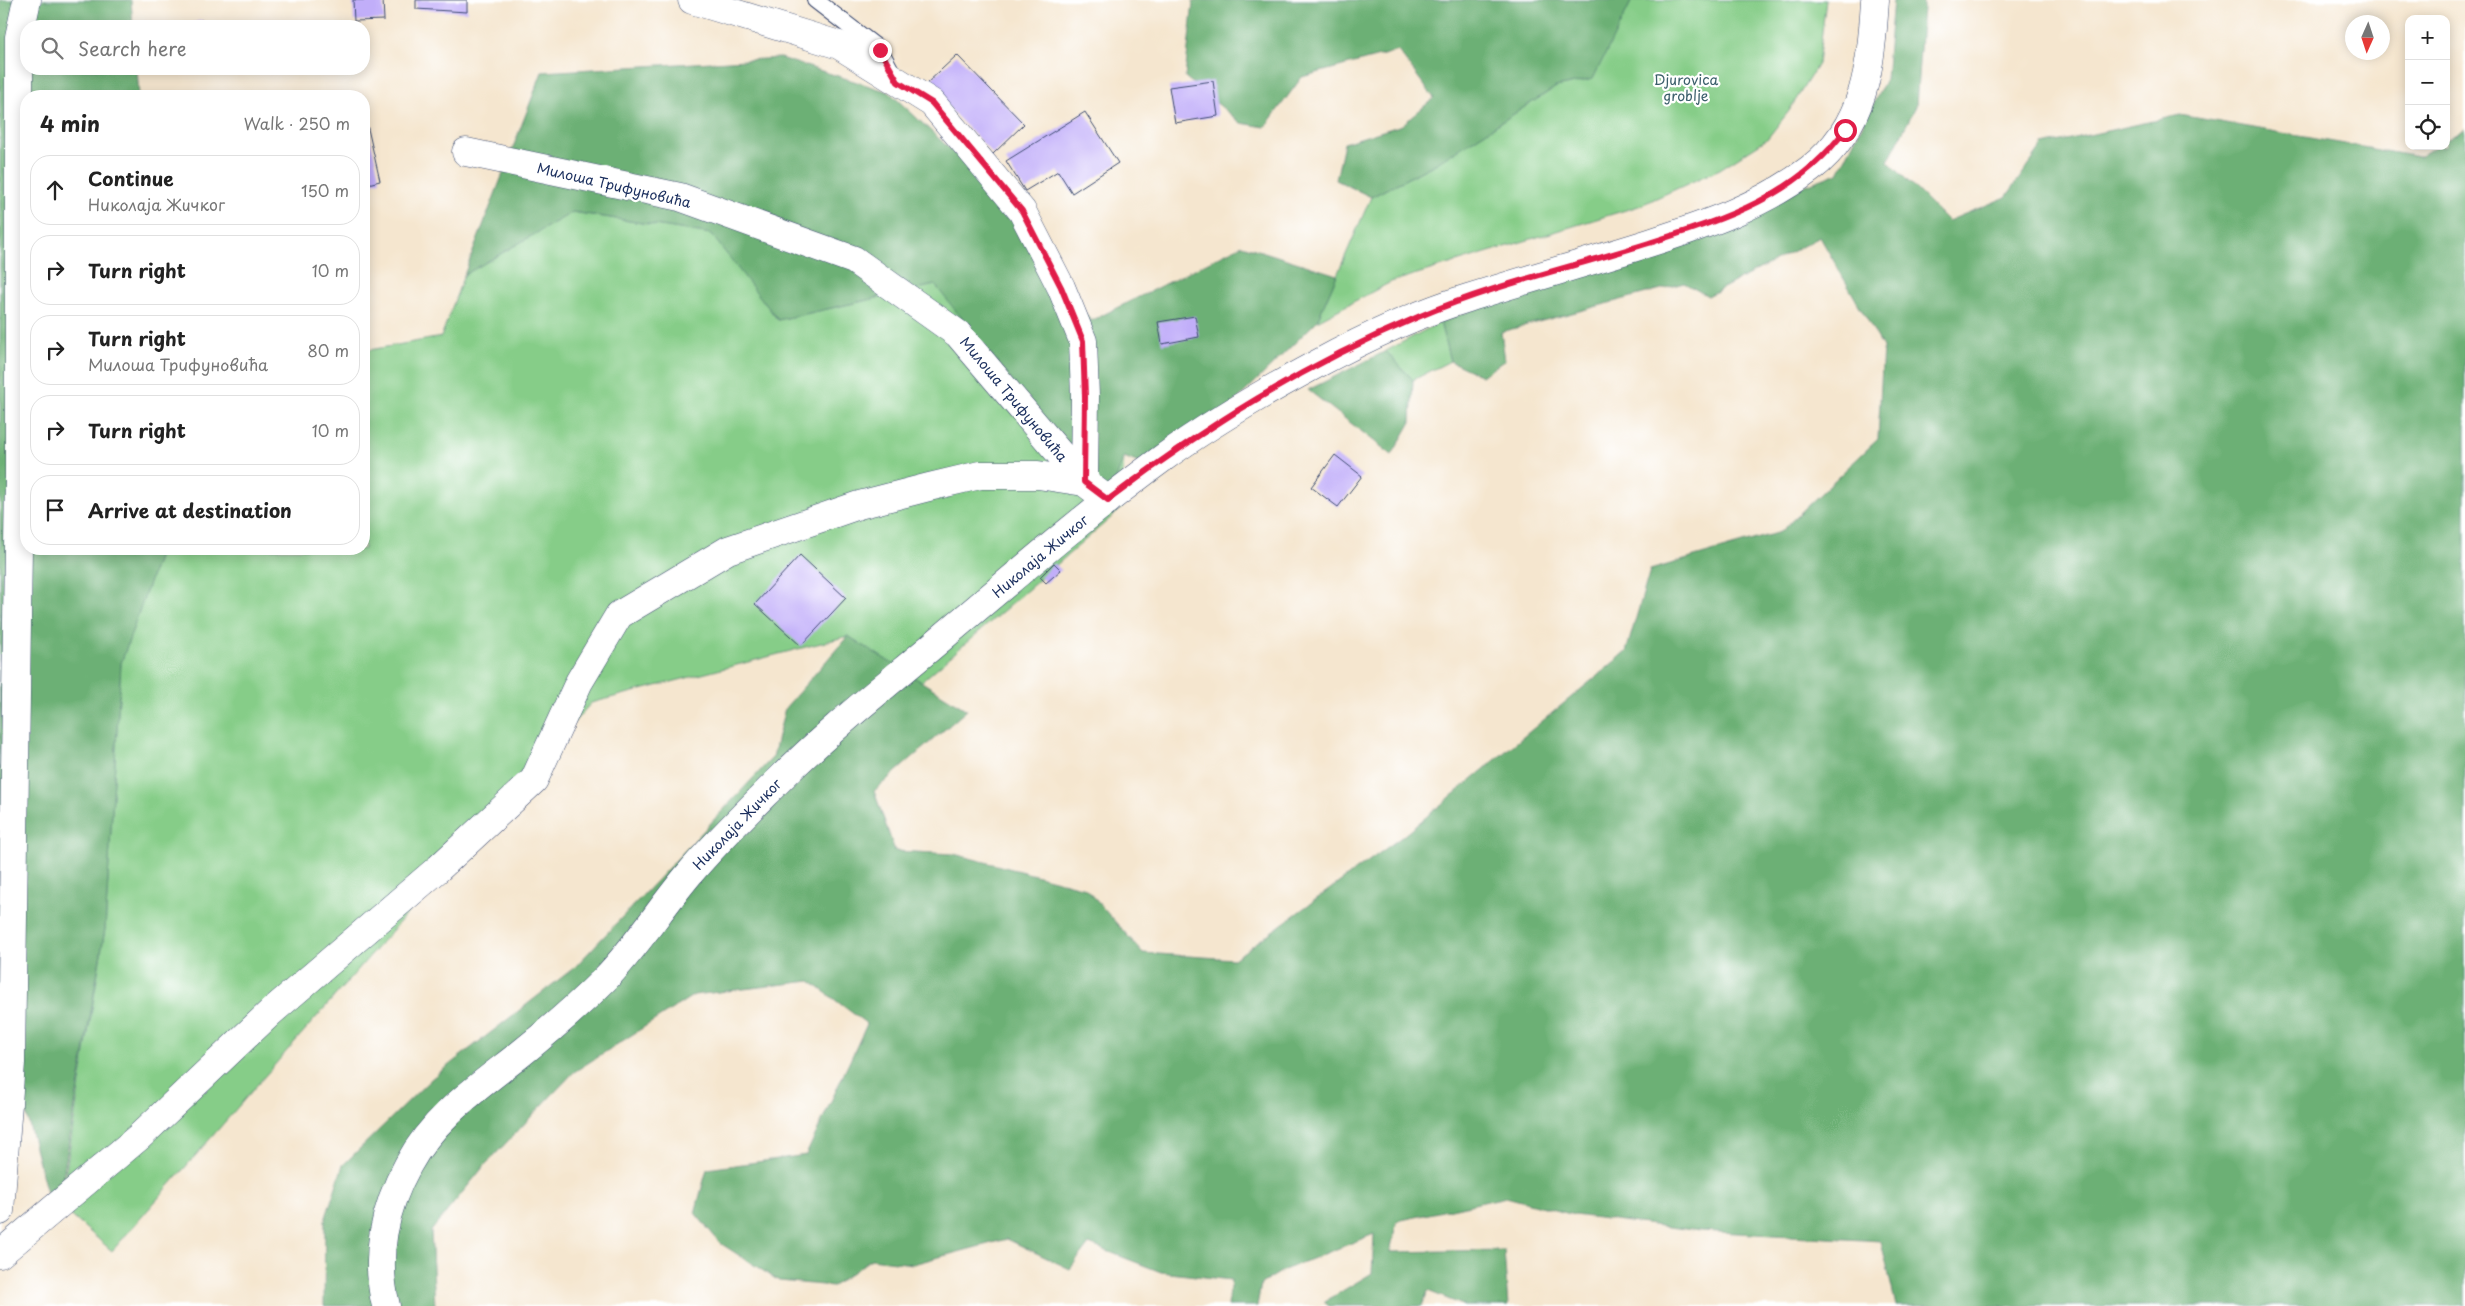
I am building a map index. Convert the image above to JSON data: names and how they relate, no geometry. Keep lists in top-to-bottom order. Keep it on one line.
{"streets":{"street":["Милоша Трифуновића","Николаја Жичког"]},"parks":["Djurovica groblje"],"north":"bottom","page":{"map_buttons":["+","−"],"search":"Search here","heading":["4 min","Walk · 250 m"],"list":[["Continue","Николаја Жичког","150 m"],["Turn right","10 m"],["Turn right","Милоша Трифуновића","80 m"],["Turn right","10 m"],"Arrive at destination"]}}
